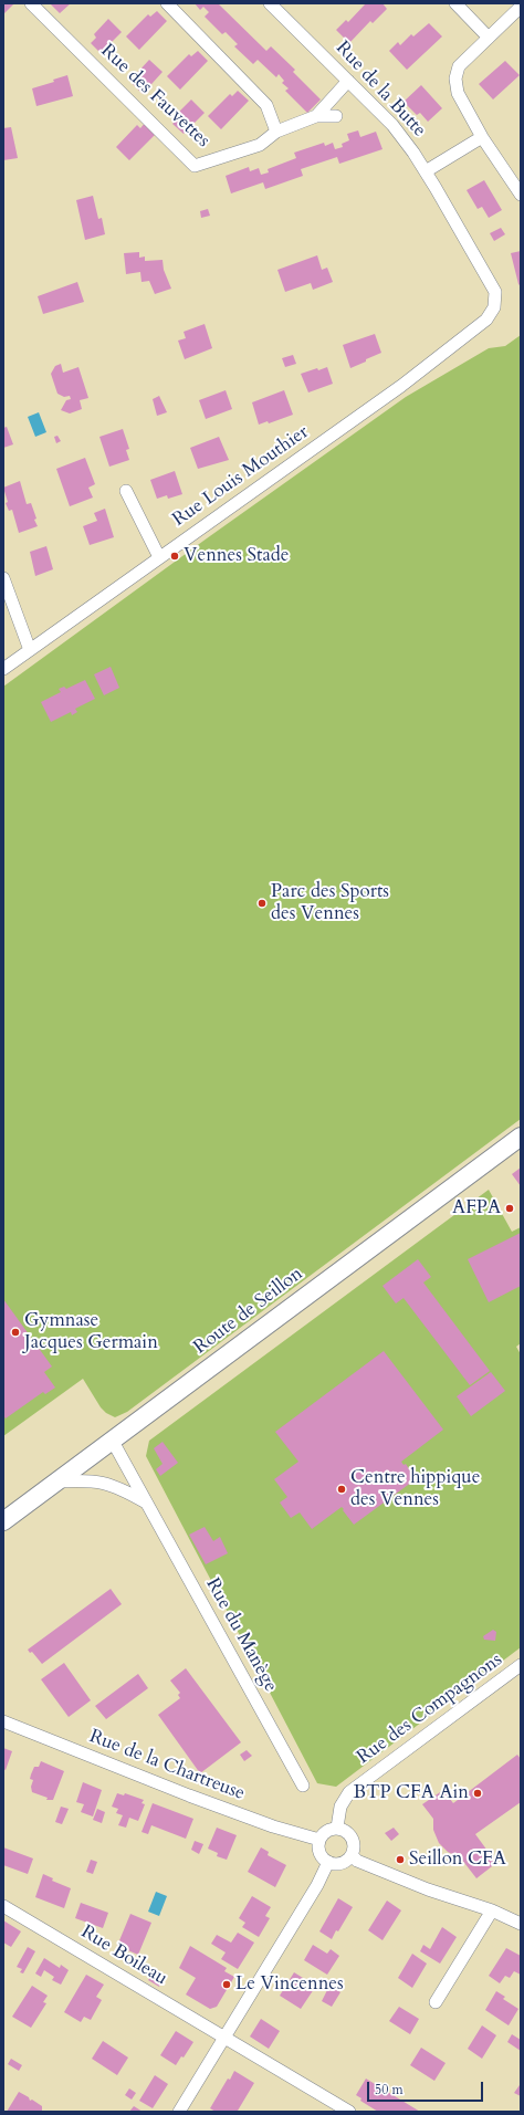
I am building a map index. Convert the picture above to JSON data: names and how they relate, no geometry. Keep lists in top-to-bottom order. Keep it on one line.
{"streets":{"street":["Rue de la Butte","Rue des Fauvettes","Rue Louis Mouthier","Route de Seillon","Rue du Manège","Rue des Compagnons","Rue de la Chartreuse","Rue Boileau"]},"crossings":[["Rue de la Butte","Rue des Fauvettes"],["Rue de la Butte","Rue Louis Mouthier"],["Route de Seillon","Rue du Manège"],["Rue des Compagnons","Rue de la Chartreuse"]],"places":["Vennes Stade","Parc des Sports des Vennes","AFPA","Gymnase Jacques Germain","Centre hippique des Vennes","BTP CFA Ain","Seillon CFA","Le Vincennes"],"scale_bar":"50 m"}
